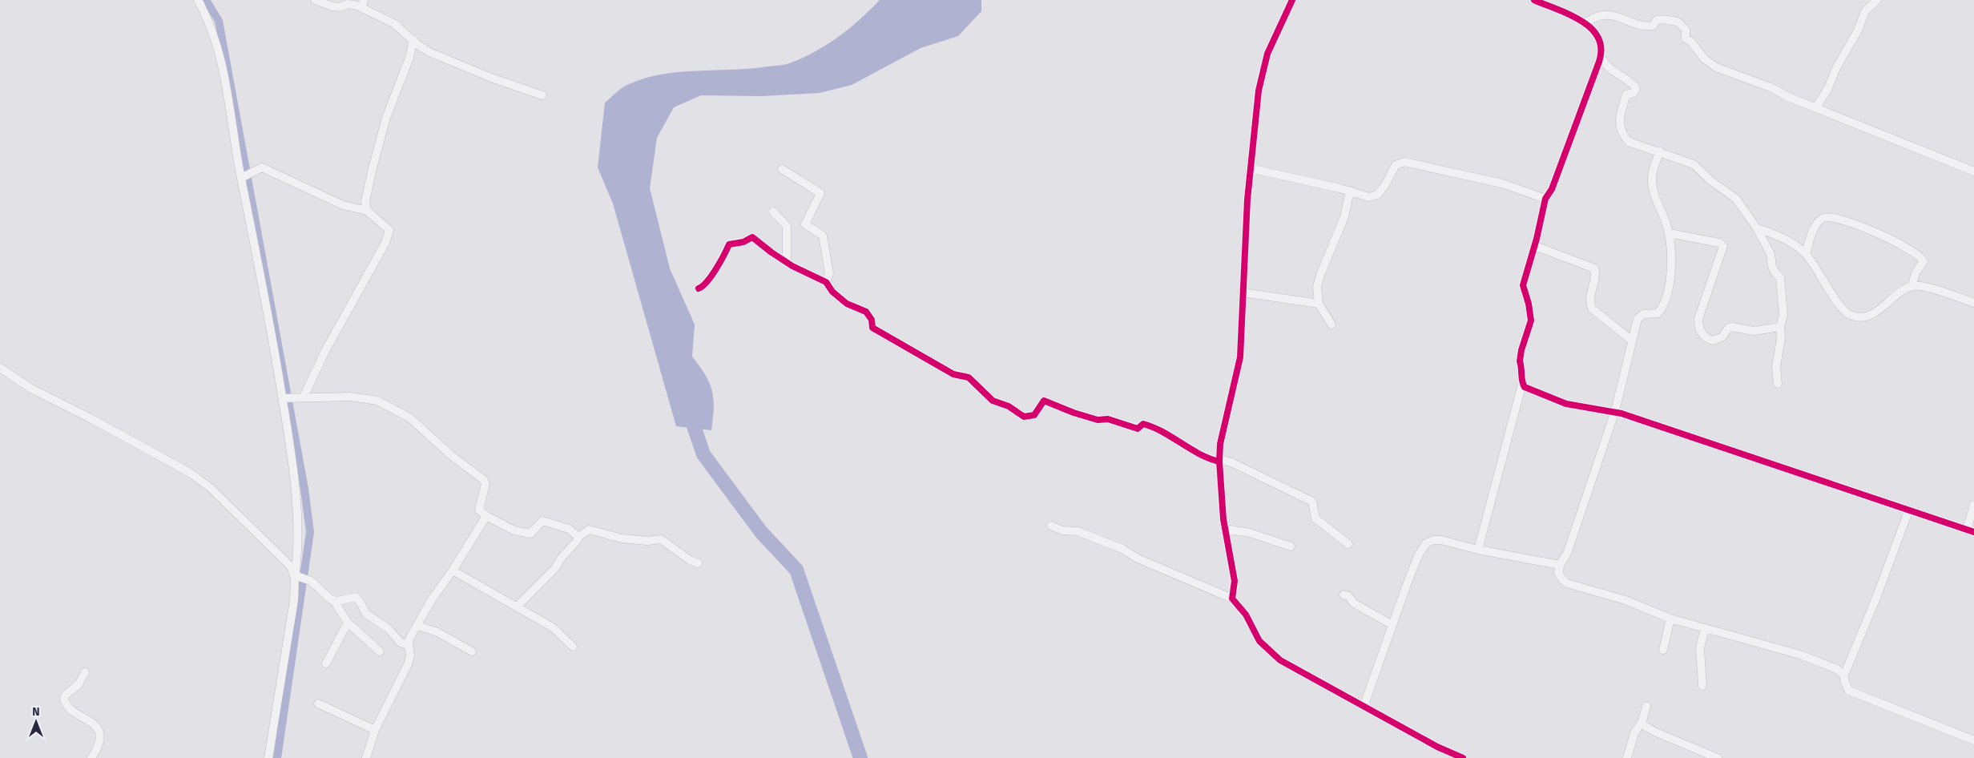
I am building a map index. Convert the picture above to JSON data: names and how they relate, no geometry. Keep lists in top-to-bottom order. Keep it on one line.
{"north":"top"}
